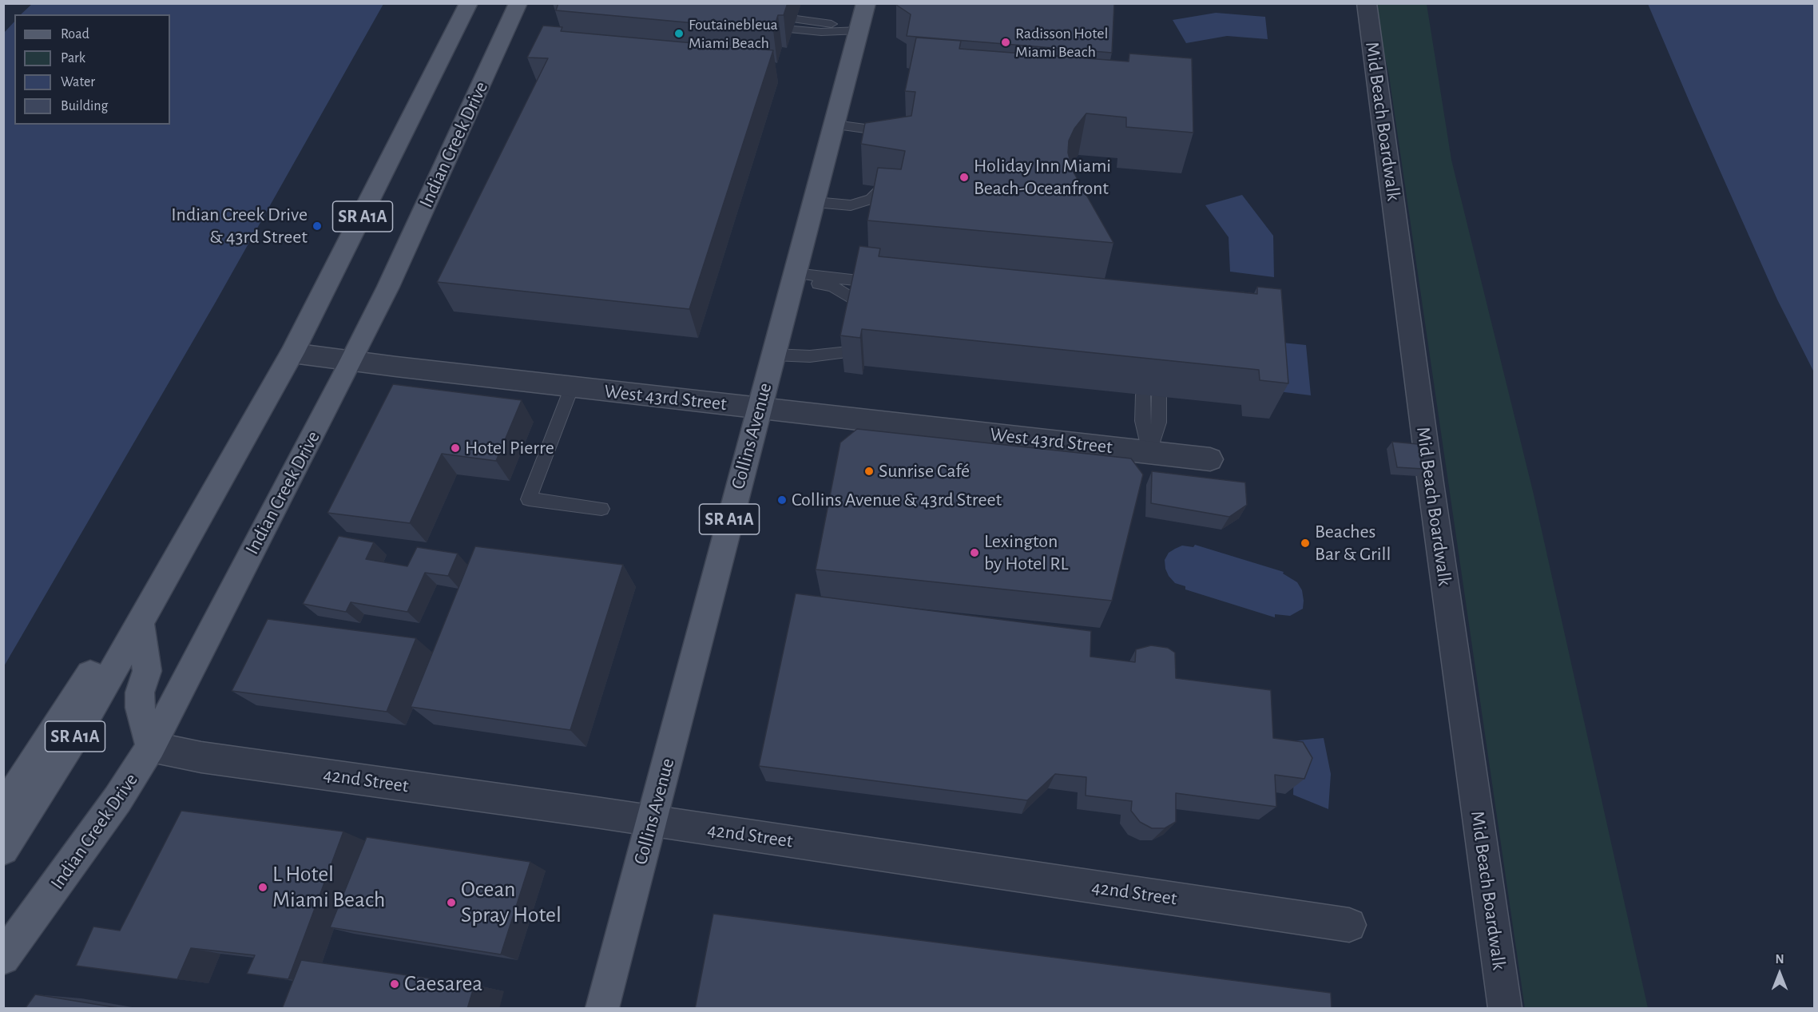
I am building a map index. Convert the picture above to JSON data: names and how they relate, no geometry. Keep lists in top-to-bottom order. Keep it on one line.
{"streets":{"main road":["Indian Creek Drive","SR A1A","Collins Avenue"],"street":["Mid Beach Boardwalk","West 43rd Street","42nd Street"]},"crossings":[["Indian Creek Drive","West 43rd Street"],["Indian Creek Drive","42nd Street"],["SR A1A","West 43rd Street"],["West 43rd Street","Collins Avenue"],["Collins Avenue","42nd Street"]],"places":["Foutainebleua Miami Beach","Radisson Hotel Miami Beach","Holiday Inn Miami Beach-Oceanfront","Indian Creek Drive & 43rd Street","Hotel Pierre","Sunrise Café","Collins Avenue & 43rd Street","Beaches Bar & Grill","Lexington by Hotel RL","L Hotel Miami Beach","Ocean Spray Hotel","Caesarea"],"legend":["Road","Park","Water","Building"],"north":"top"}
